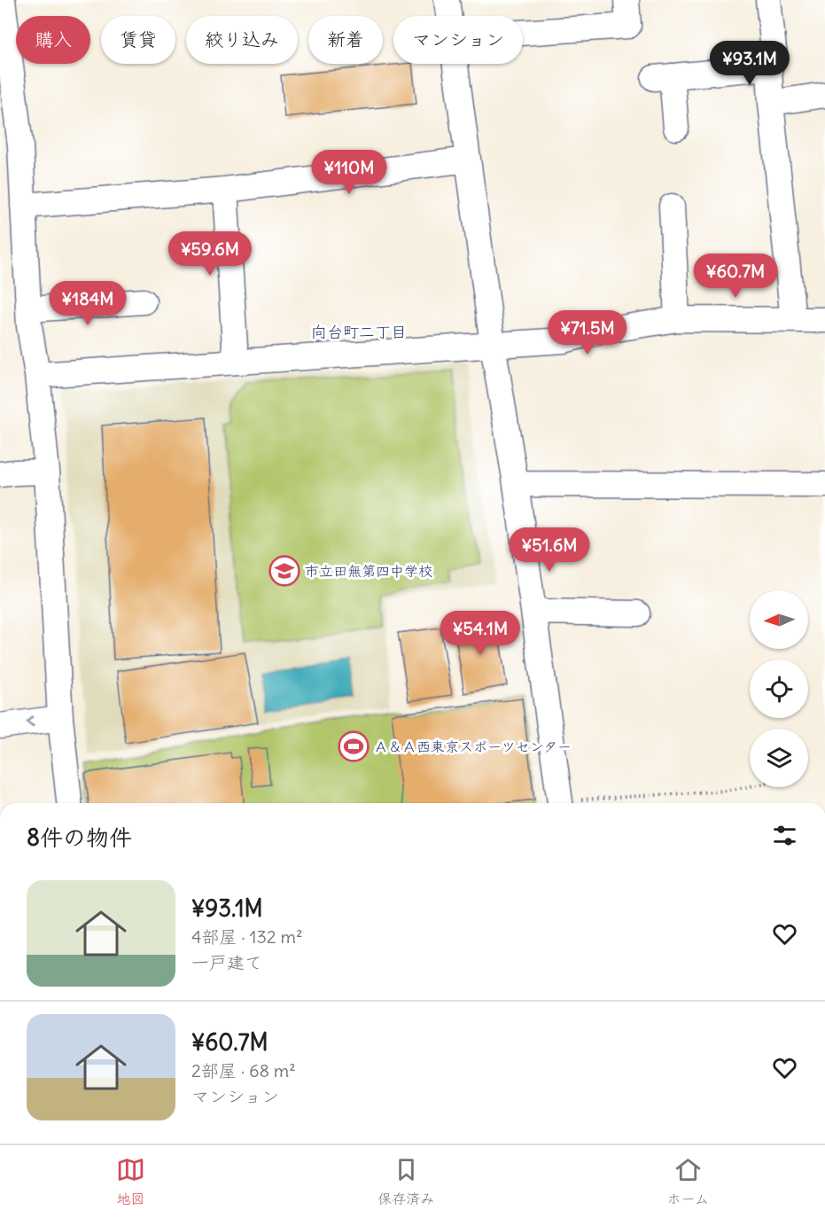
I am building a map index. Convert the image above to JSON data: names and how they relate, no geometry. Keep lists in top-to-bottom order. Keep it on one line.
{"districts":["向台町二丁目"],"places":{"school or university":["市立田無第四中学校"],"sports":["Ａ＆Ａ西東京スポーツセンター"]},"north":"left","page":{"chip":["購入","賃貸","絞り込み","新着","マンション"],"price":["¥93.1M","¥110M","¥59.6M","¥60.7M","¥184M","¥71.5M","¥51.6M","¥54.1M"],"heading":"8件の物件","list":[{"name":"¥93.1M","note":"4部屋 · 132 m² · 一戸建て"},{"name":"¥60.7M","note":"2部屋 · 68 m² · マンション"}],"tabs":["地図","保存済み","ホーム"]}}
